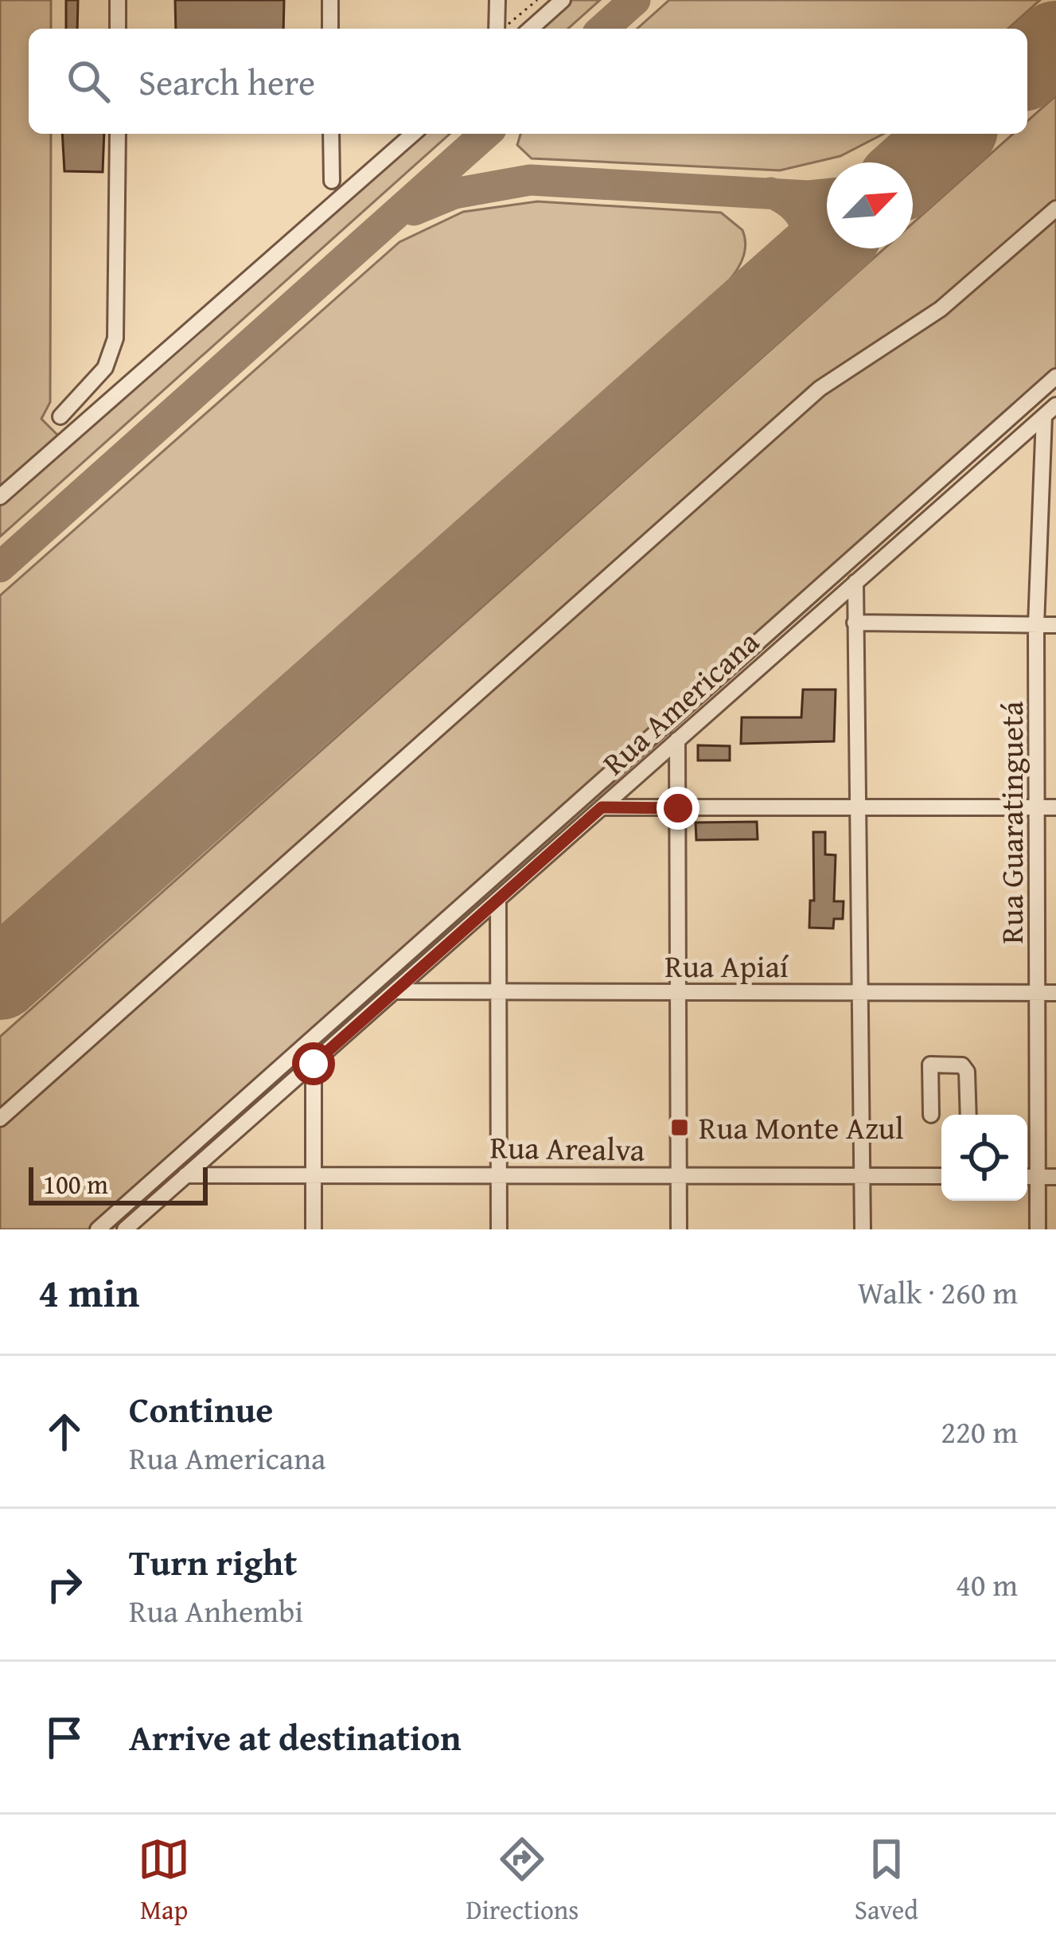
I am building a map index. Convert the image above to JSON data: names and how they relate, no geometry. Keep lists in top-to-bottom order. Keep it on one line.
{"streets":{"street":["Rua Americana","Rua Guaratinguetá","Rua Apiaí","Rua Arealva"]},"crossings":[["Rua Americana","Rua Guaratinguetá"],["Rua Americana","Rua Apiaí"],["Rua Americana","Rua Arealva"],["Rua Guaratinguetá","Rua Apiaí"]],"places":{"transit":["Rua Monte Azul"]},"scale_bar":"100 m","north":"top right","page":{"search":"Search here","scale":"100 m","heading":["4 min","Walk · 260 m"],"list":[["Continue","Rua Americana","220 m"],["Turn right","Rua Anhembi","40 m"],"Arrive at destination"],"nav":["Map","Directions","Saved"]}}
